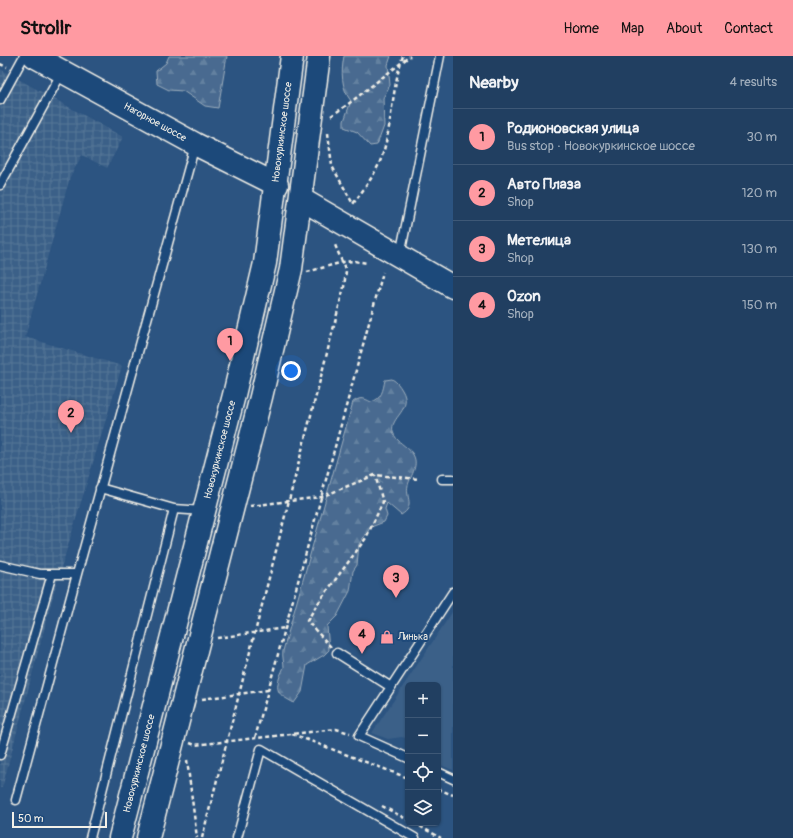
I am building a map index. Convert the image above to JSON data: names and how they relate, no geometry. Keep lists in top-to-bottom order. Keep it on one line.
{"streets":{"main road":["Нагорное шоссе","Новокуркинское шоссе"]},"crossings":[["Нагорное шоссе","Новокуркинское шоссе"]],"places":{"shop":["Линька"]},"scale_bar":"50 m","page":{"header":"Strollr","nav":["Home","Map","About","Contact"],"heading":["Nearby","4 results"],"list":[{"mark":"1","name":"Родионовская улица","note":"Bus stop · Новокуркинское шоссе","value":"30 m"},{"mark":"2","name":"Авто Плаза","note":"Shop","value":"120 m"},{"mark":"3","name":"Метелица","note":"Shop","value":"130 m"},{"mark":"4","name":"Ozon","note":"Shop","value":"150 m"}],"pins":["1","2","3","4"],"map_buttons":["+","−"],"scale":"50 m"}}
